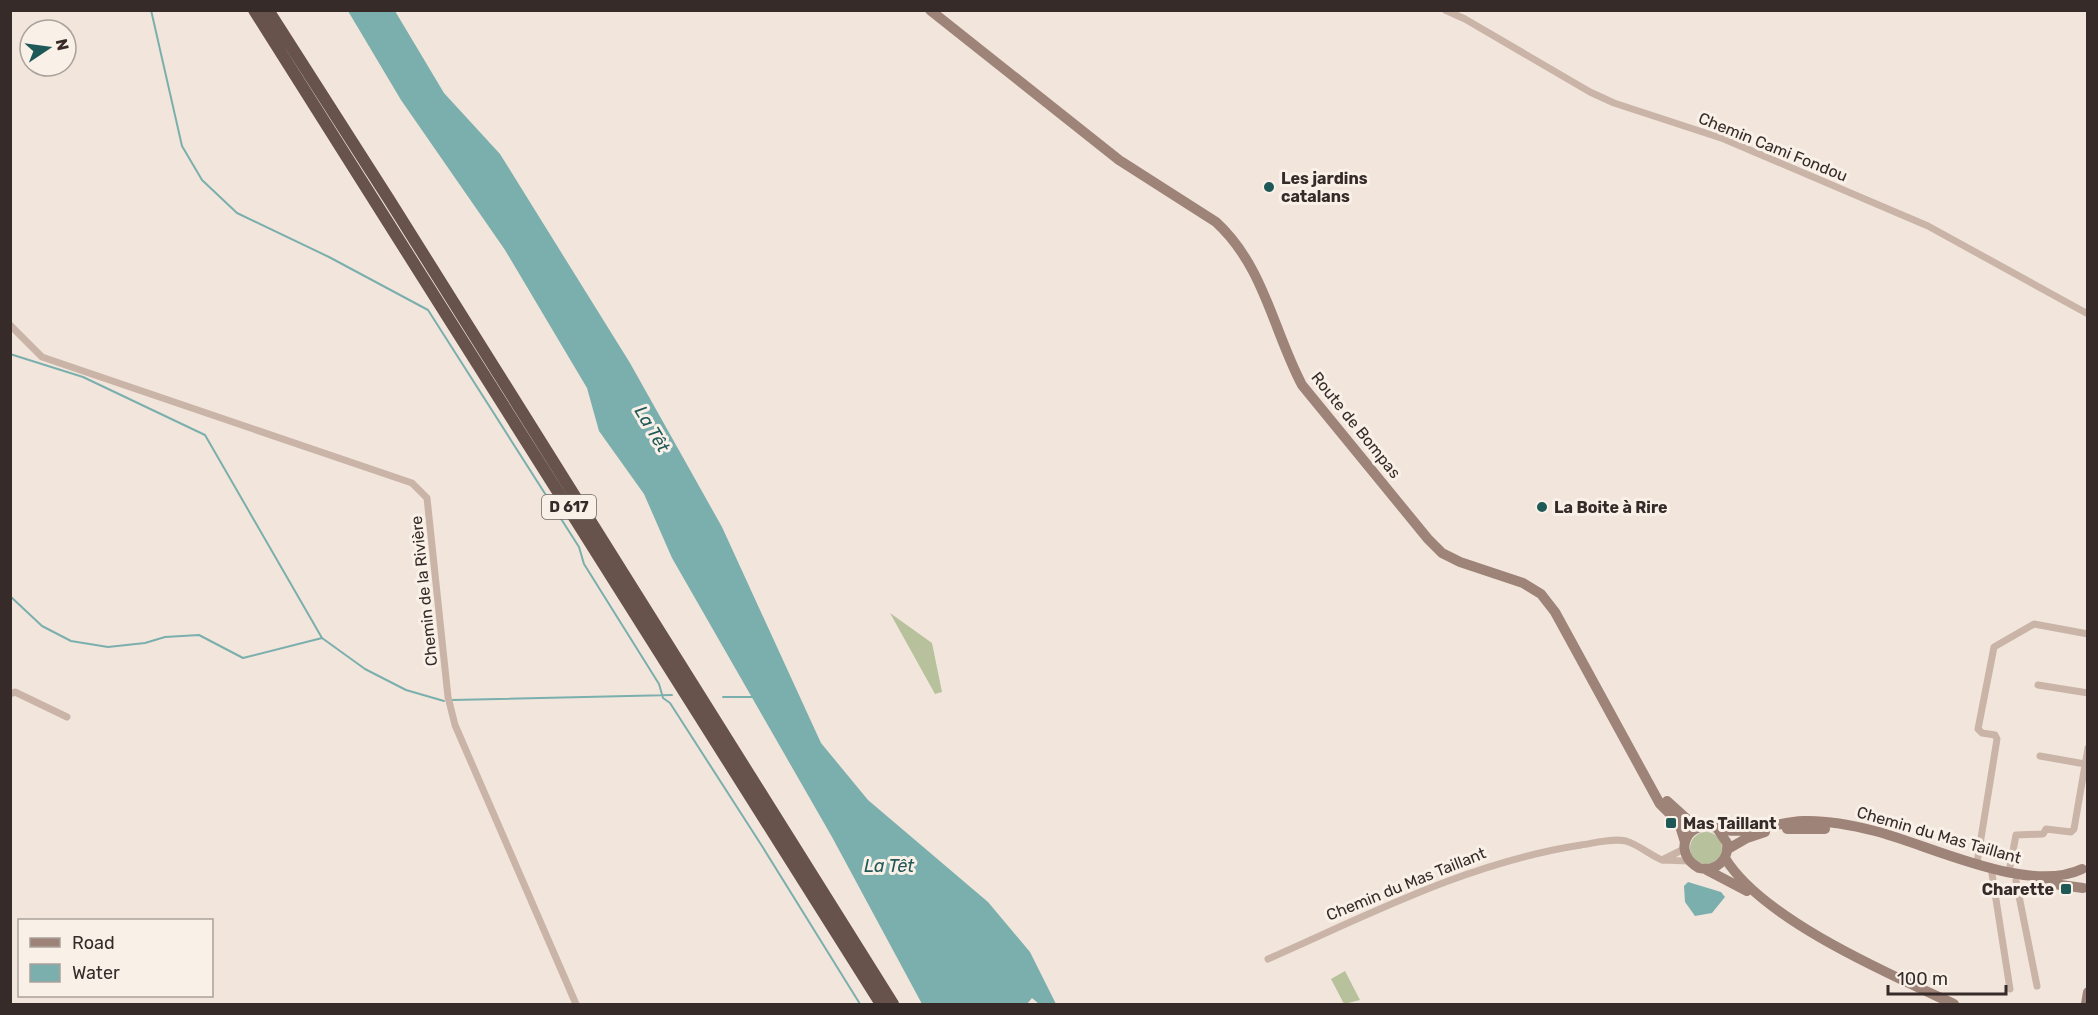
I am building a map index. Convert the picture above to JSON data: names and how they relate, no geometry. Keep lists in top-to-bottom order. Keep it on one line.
{"streets":{"highway":["D 617"],"main road":["Route de Bompas","Chemin du Mas Taillant"],"street":["Chemin Cami Fondou","Chemin de la Rivière"]},"water":["La Têt"],"places":{"other":["Les jardins catalans","La Boite à Rire"],"transit":["Mas Taillant","Charette"]},"legend":["Road","Water"],"scale_bar":"100 m","north":"right"}
